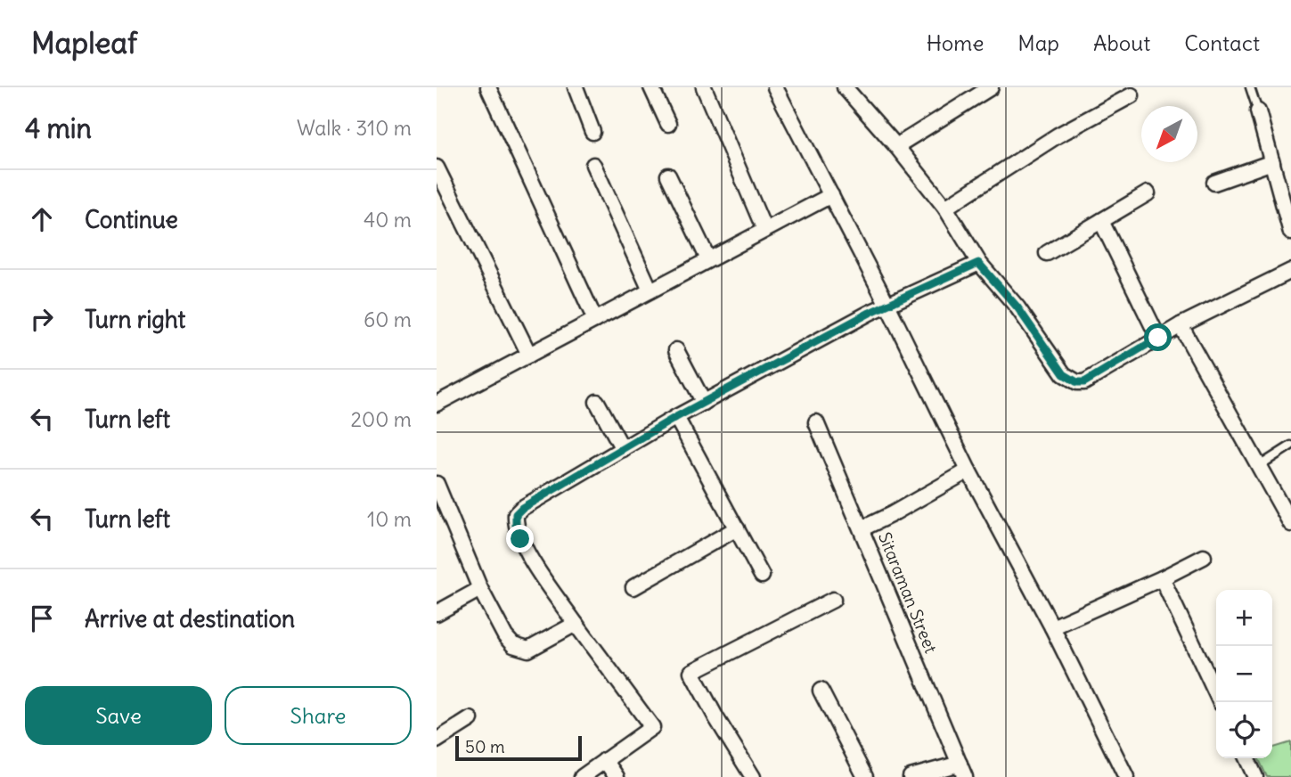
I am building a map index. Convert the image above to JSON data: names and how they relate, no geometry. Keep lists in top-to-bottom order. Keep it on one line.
{"streets":{"street":["Sitaraman Street"]},"scale_bar":"50 m","north":"bottom left","page":{"header":"Mapleaf","nav":["Home","Map","About","Contact"],"heading":["4 min","Walk · 310 m"],"list":[["Continue","40 m"],["Turn right","60 m"],["Turn left","200 m"],["Turn left","10 m"],"Arrive at destination"],"map_buttons":["+","−"],"buttons":["Save","Share"],"scale":"50 m"}}
